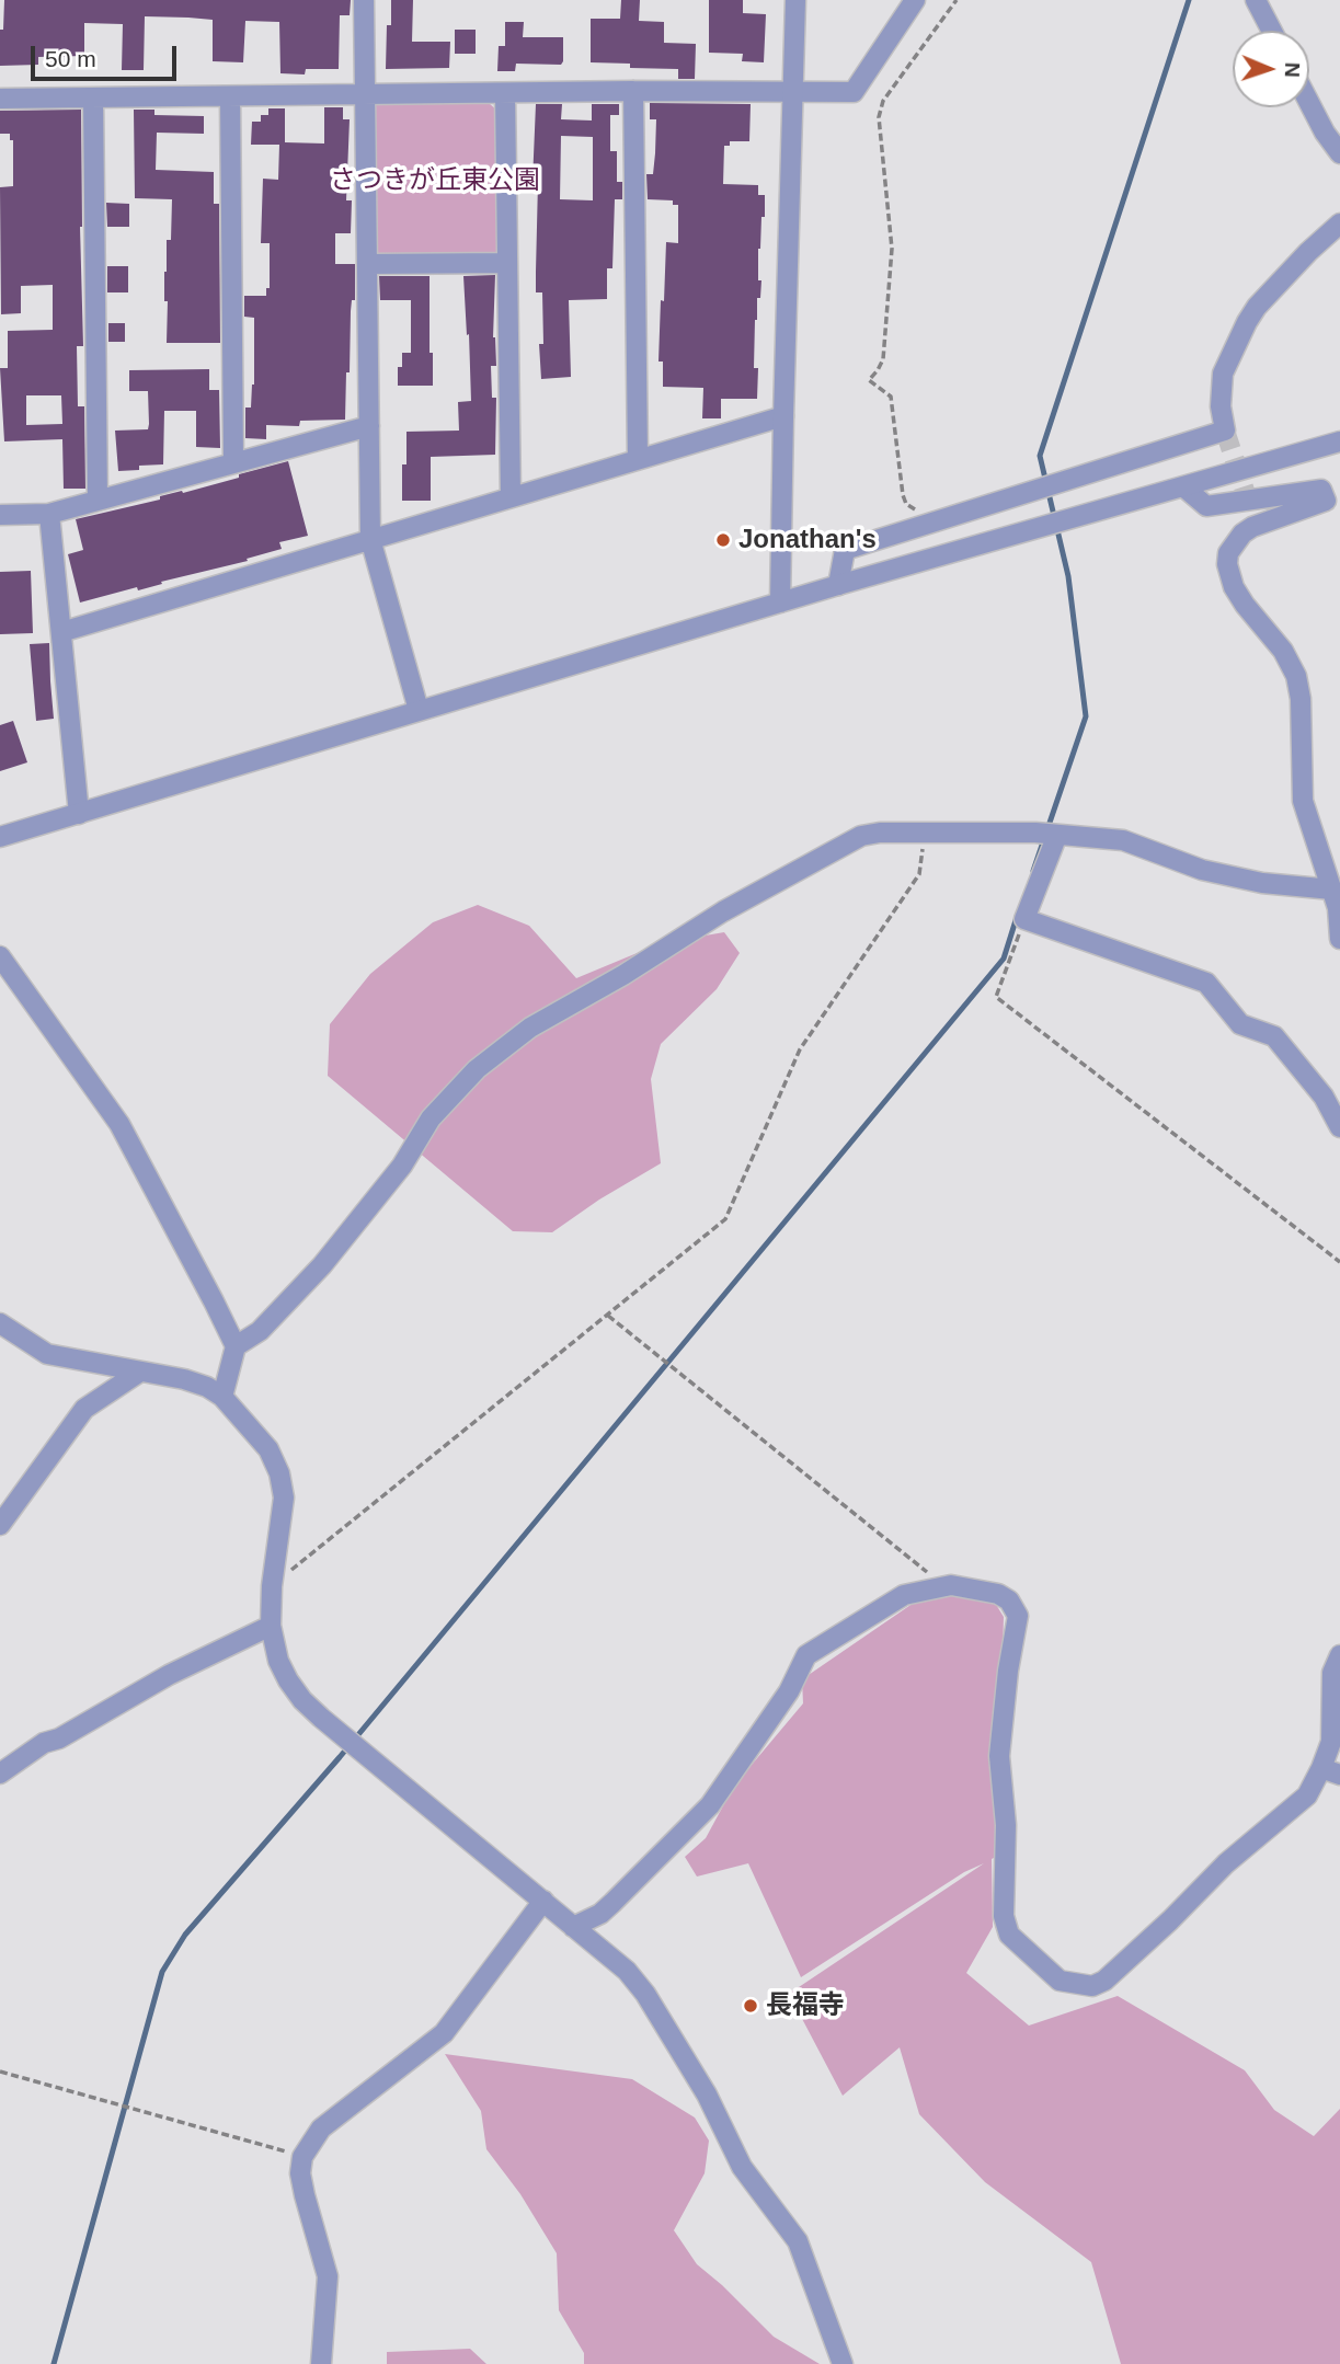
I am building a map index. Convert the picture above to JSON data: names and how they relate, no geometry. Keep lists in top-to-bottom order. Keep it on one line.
{"parks":["さつきが丘東公園"],"places":["Jonathan's","長福寺"],"scale_bar":"50 m","north":"right"}
